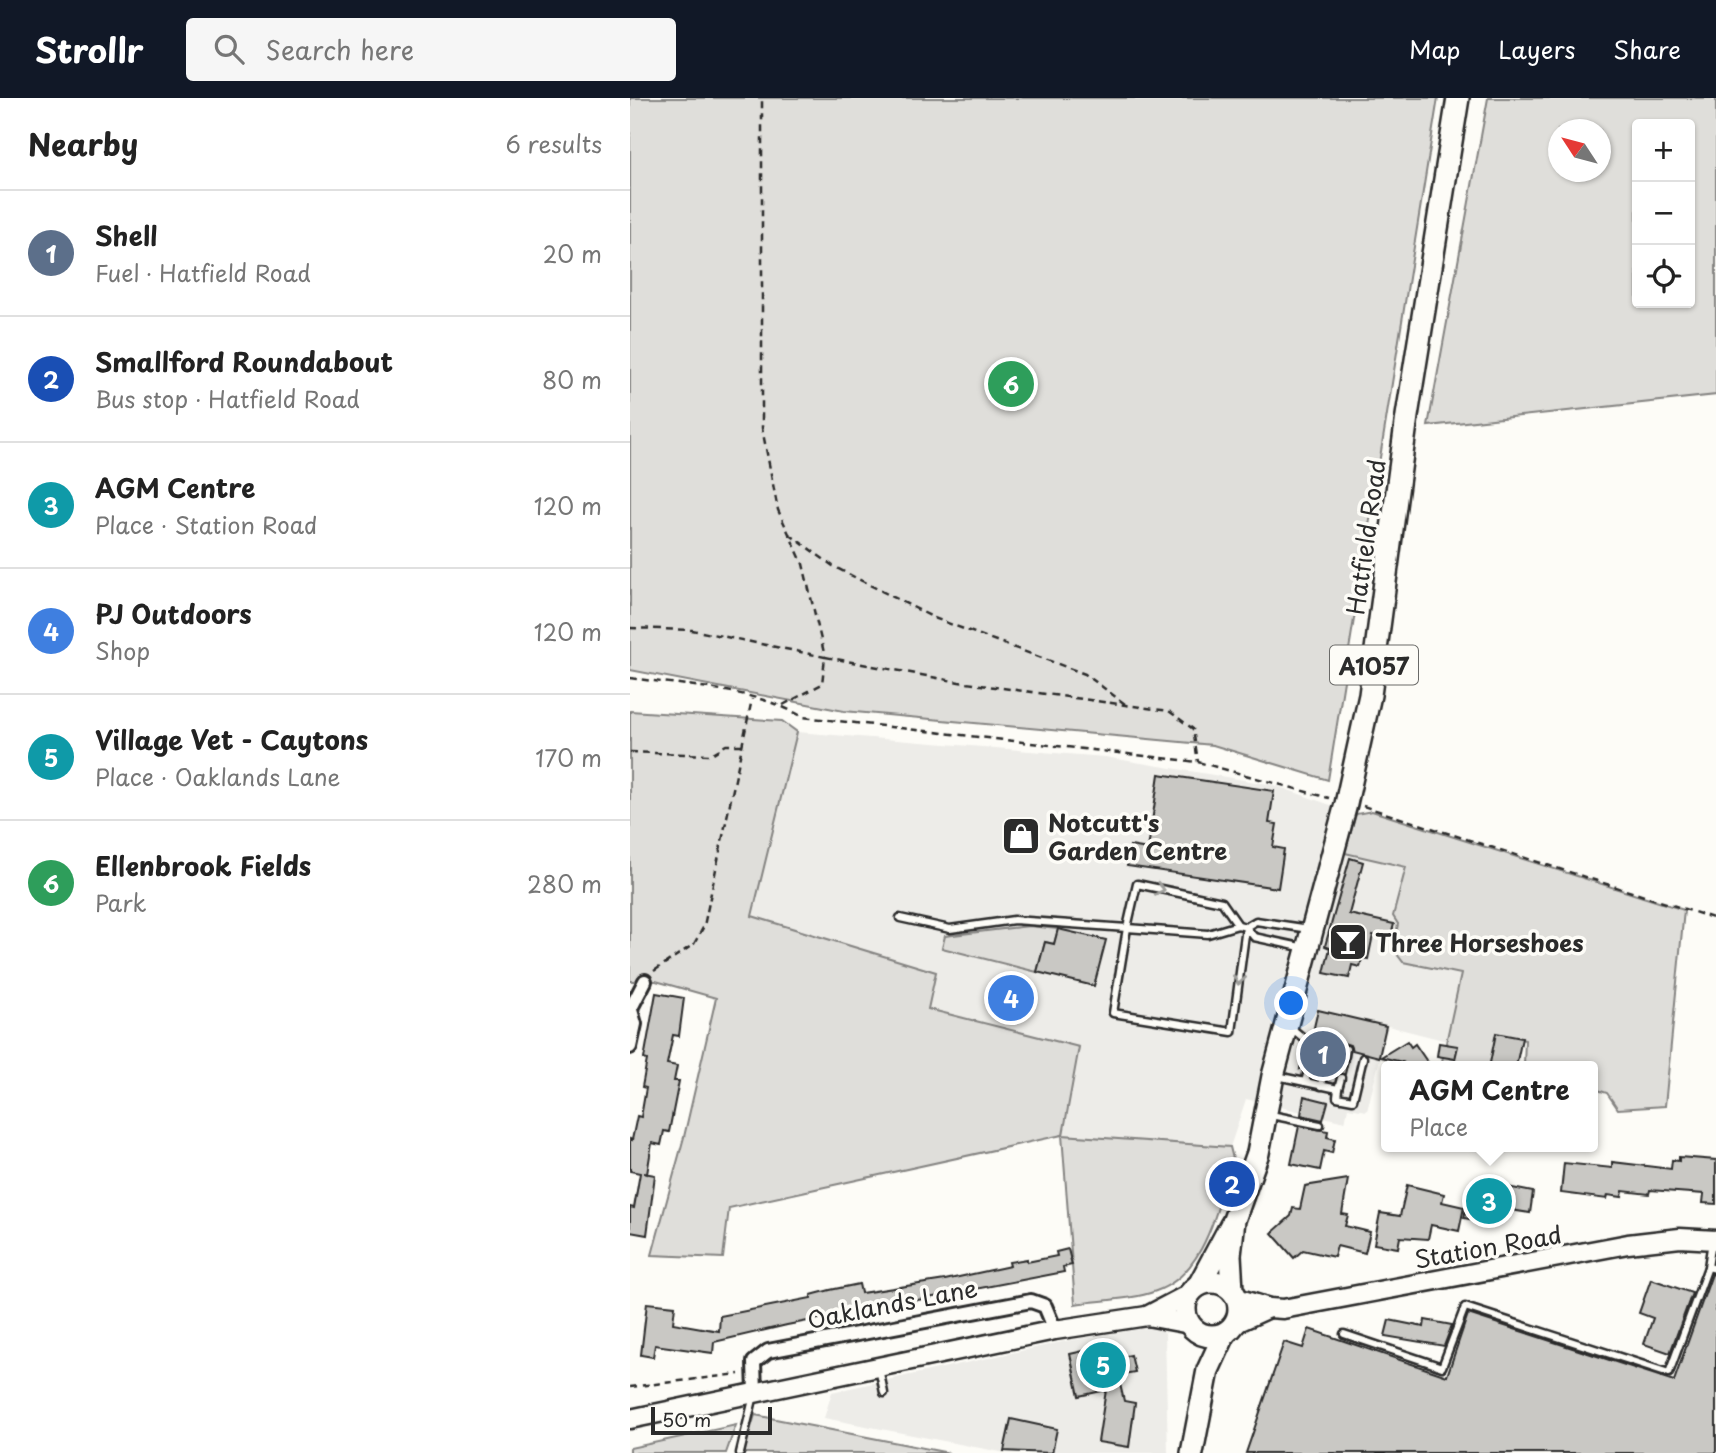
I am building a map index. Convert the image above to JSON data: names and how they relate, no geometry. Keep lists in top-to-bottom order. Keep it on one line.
{"streets":{"main road":["Hatfield Road","A1057"],"street":["Station Road","Oaklands Lane"]},"crossings":[["Hatfield Road","Station Road"]],"places":{"shop":["Notcutt's Garden Centre"],"bar":["Three Horseshoes"]},"scale_bar":"50 m","north":"top left","page":{"header":"Strollr","search":"Search here","nav":["Map","Layers","Share"],"heading":["Nearby","6 results"],"map_buttons":["+","−"],"list":[{"mark":"1","name":"Shell","note":"Fuel · Hatfield Road","value":"20 m"},{"mark":"2","name":"Smallford Roundabout","note":"Bus stop · Hatfield Road","value":"80 m"},{"mark":"3","name":"AGM Centre","note":"Place · Station Road","value":"120 m"},{"mark":"4","name":"PJ Outdoors","note":"Shop","value":"120 m"},{"mark":"5","name":"Village Vet - Caytons","note":"Place · Oaklands Lane","value":"170 m"},{"mark":"6","name":"Ellenbrook Fields","note":"Park","value":"280 m"}],"pins":["6","4","1","2","3","5"],"popup":["AGM Centre","Place"],"scale":"50 m"}}
